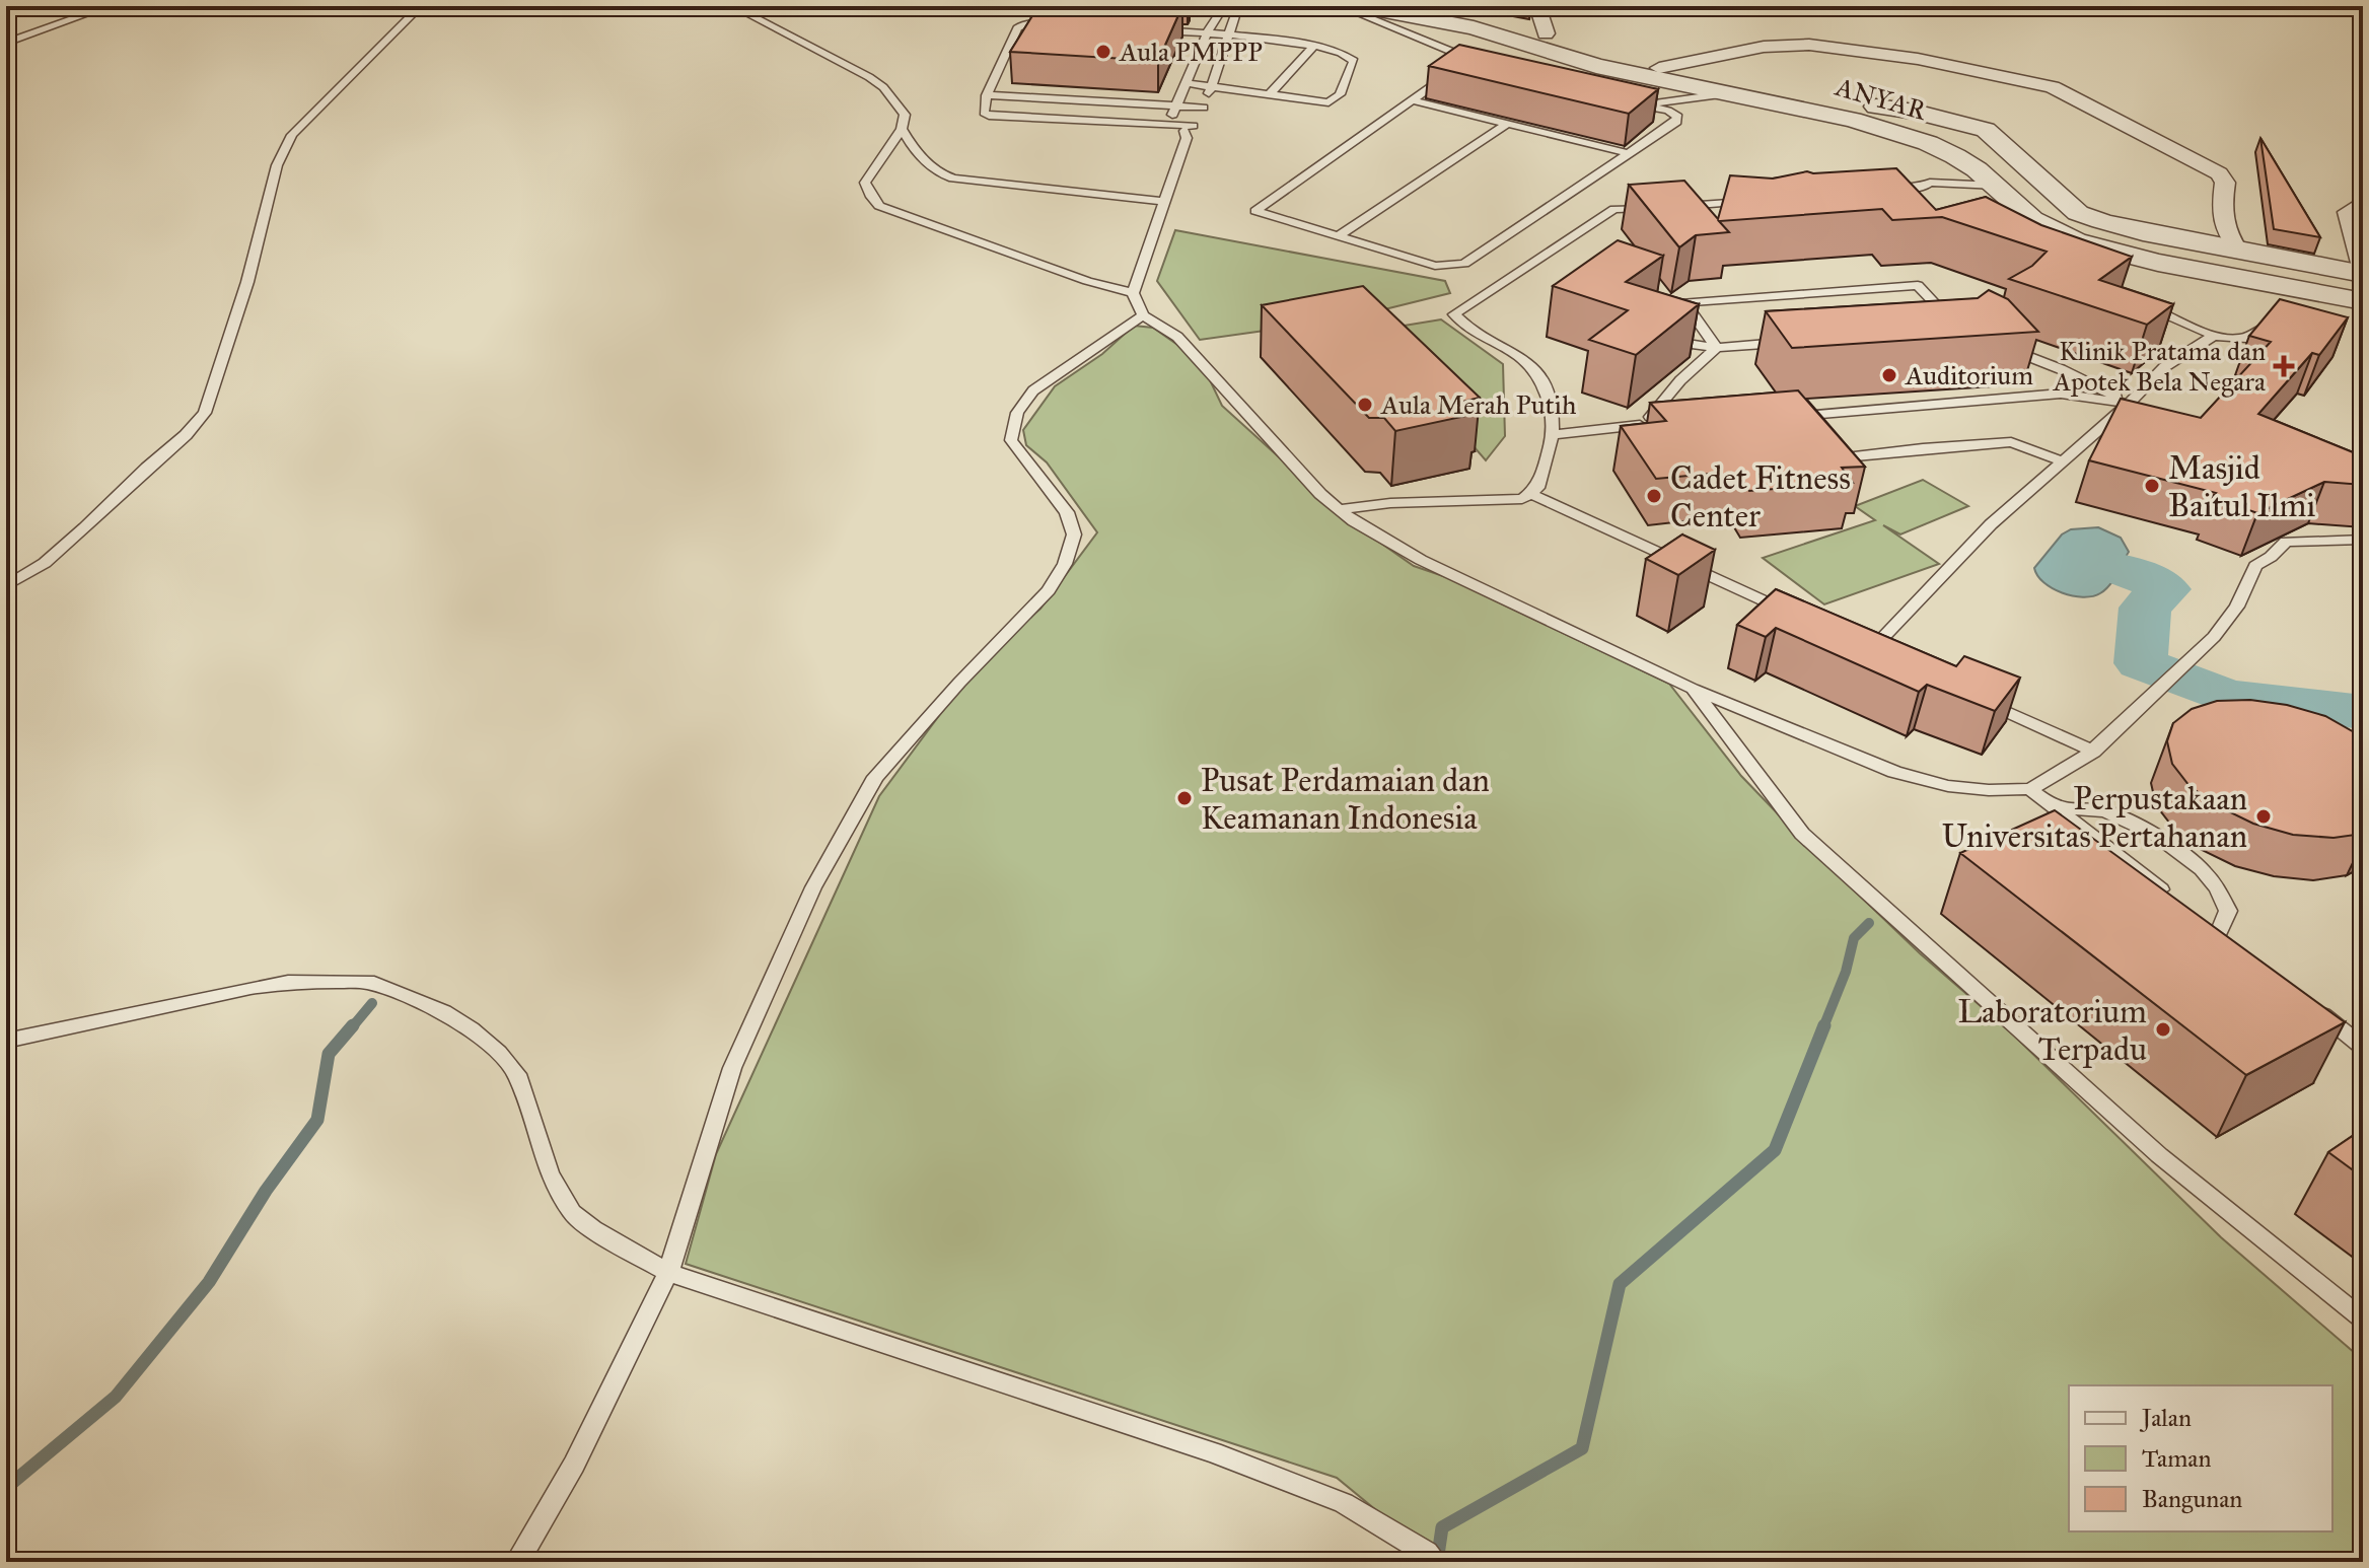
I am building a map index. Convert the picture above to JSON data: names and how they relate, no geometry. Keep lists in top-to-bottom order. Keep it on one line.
{"streets":{"street":["ANYAR"]},"places":{"other":["Aula PMPPP","Auditorium","Aula Merah Putih","Masjid Baitul Ilmi","Cadet Fitness Center","Pusat Perdamaian dan Keamanan Indonesia","Perpustakaan Universitas Pertahanan","Laboratorium Terpadu"],"health":["Klinik Pratama dan Apotek Bela Negara"]},"legend":["Jalan","Taman","Bangunan"]}
